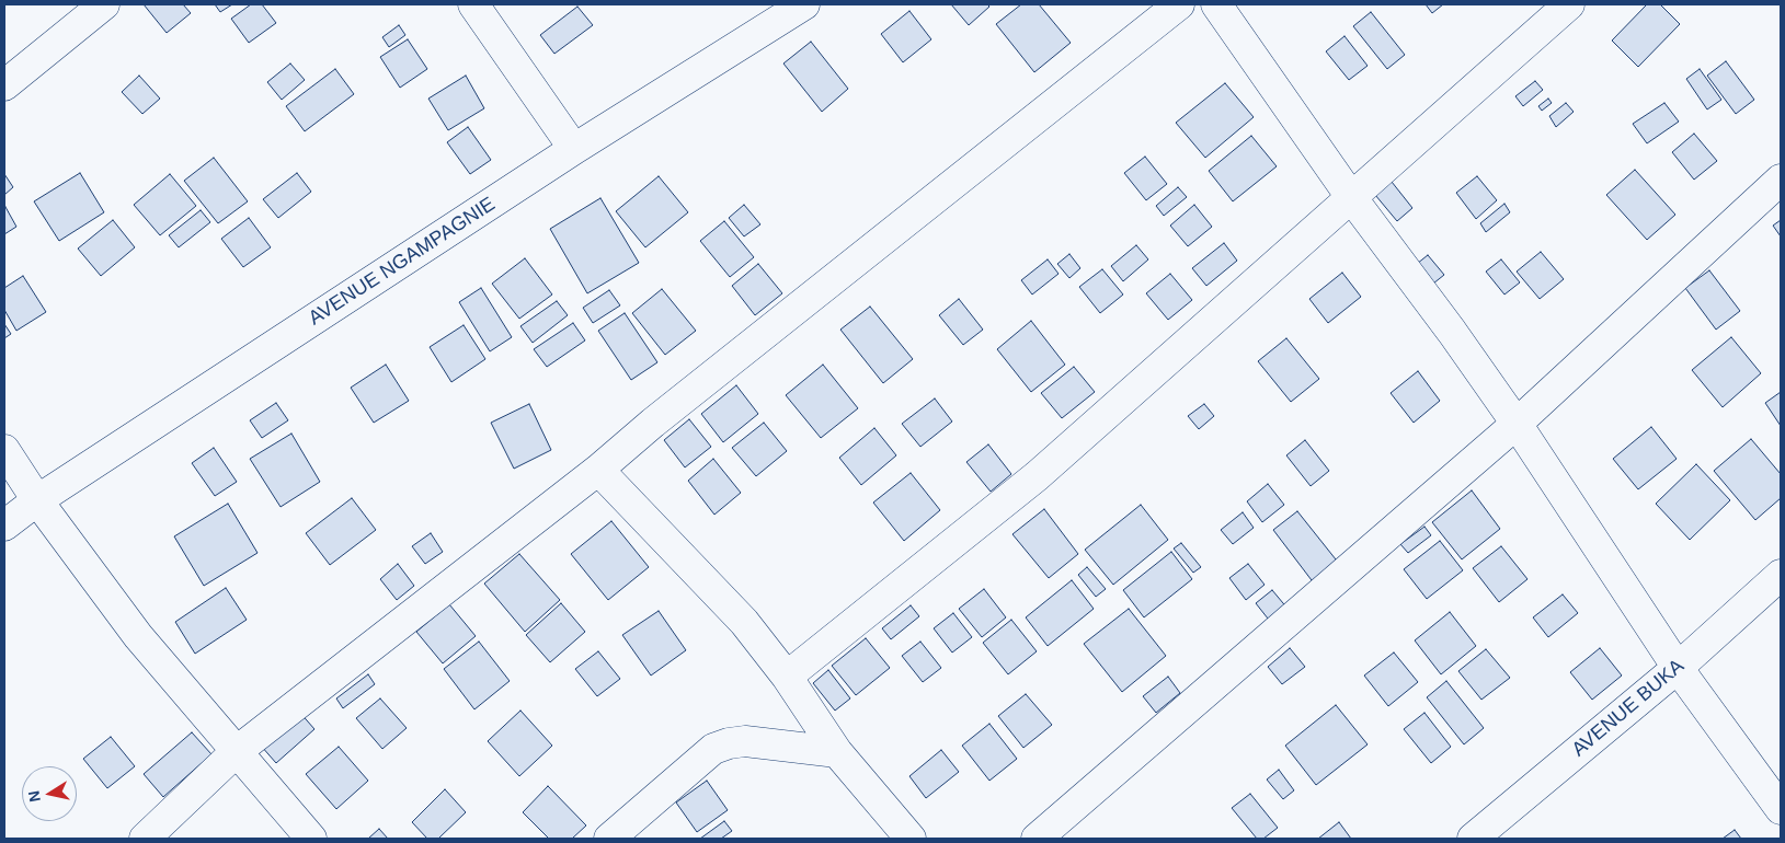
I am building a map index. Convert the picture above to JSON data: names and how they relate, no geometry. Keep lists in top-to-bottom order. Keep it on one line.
{"streets":{"street":["AVENUE NGAMPAGNIE","AVENUE BUKA"]},"north":"left"}
